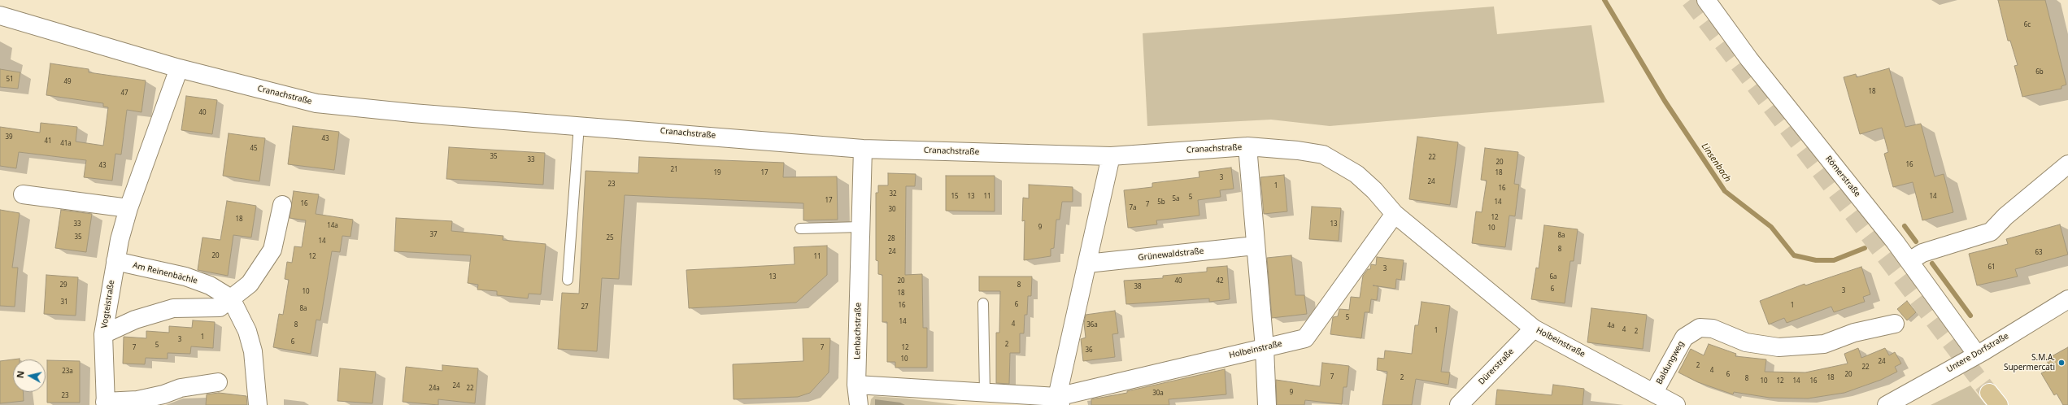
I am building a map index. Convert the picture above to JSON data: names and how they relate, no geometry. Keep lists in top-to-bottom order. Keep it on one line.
{"streets":{"street":["Cranachstraße","Römerstraße","Grünewaldstraße","Am Reinenbächle","Vogteistraße","Lenbachstraße","Holbeinstraße","Untere Dorfstraße","Baldungweg","Dürerstraße"]},"crossings":[["Cranachstraße","Vogteistraße"],["Cranachstraße","Lenbachstraße"],["Cranachstraße","Holbeinstraße"],["Römerstraße","Untere Dorfstraße"],["Am Reinenbächle","Vogteistraße"],["Holbeinstraße","Baldungweg"],["Holbeinstraße","Dürerstraße"]],"water":["Linsenbach"],"places":["S.M.A. Supermercati"],"house_numbers":["6c","6b","51","49","18","47","40","39","43","41","41a","45","35","22","33","20","16","43","21","19","17","18","3","24","23","1","16","32","15","13","11","14","5","5a","17","5b","14","16","7","7a","30","12","18","33","13","14a","9","10","37","8a","35","25","28","14","8","24","63","20","12","11","61","3","13","6a","20","40","42","29","8","38","6","3","10","18","31","6","16","1","27","8a","5","14","4","8","36a","4a","4","1","2","1","3","6","2","5","7","7","12","36","10","24","2","22","4","23a","6","20","7","2","18","8","10","12","14","16","24","24a","22","9","30a","23"],"north":"left"}
